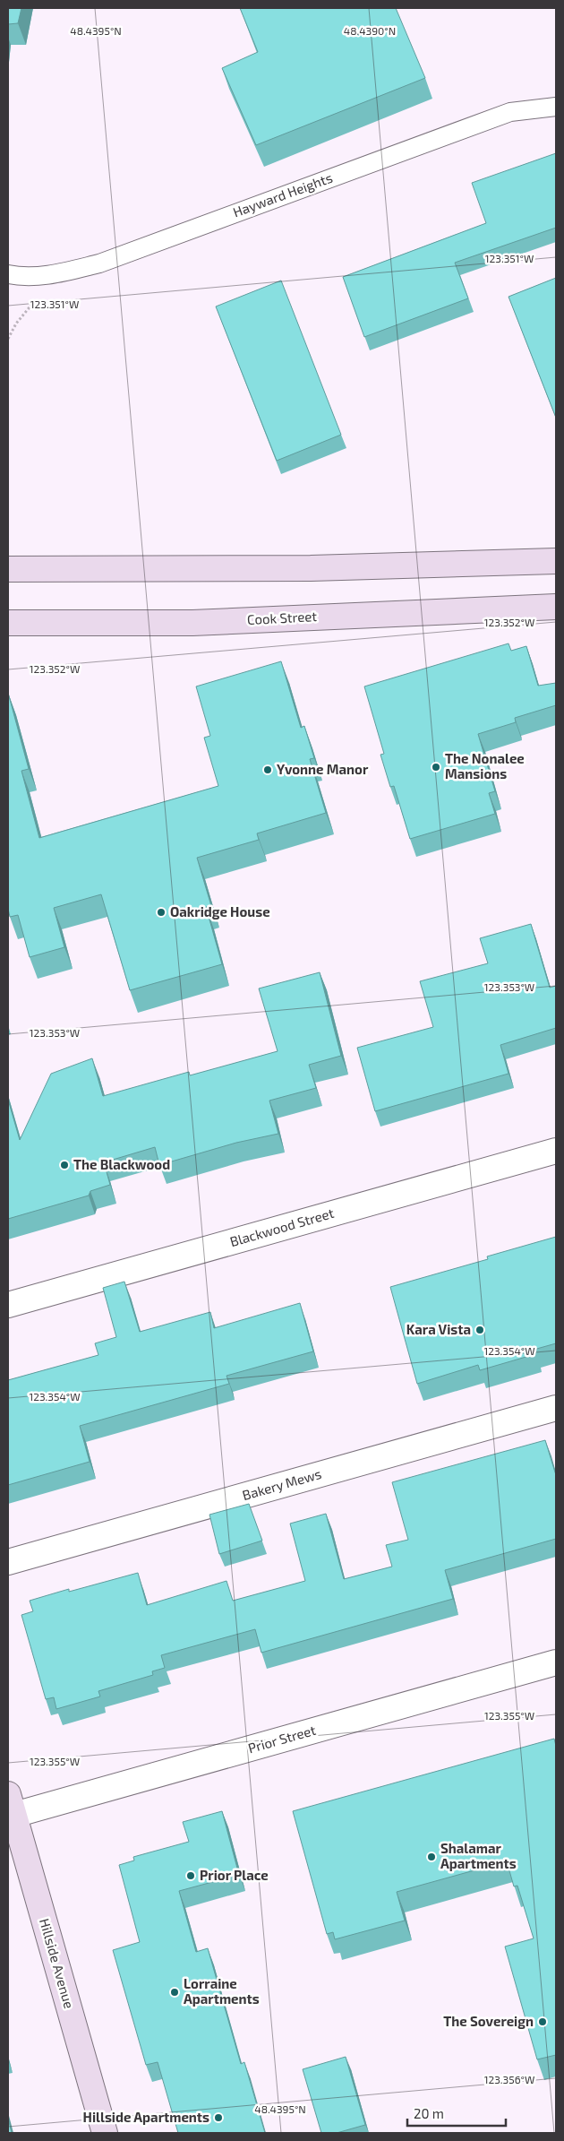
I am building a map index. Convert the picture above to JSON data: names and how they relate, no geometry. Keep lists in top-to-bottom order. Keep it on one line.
{"streets":{"main road":["Cook Street","Hillside Avenue"],"street":["Blackwood Street","Bakery Mews","Prior Street"],"lane":["Hayward Heights"]},"crossings":[["Prior Street","Hillside Avenue"]],"places":["The Nonalee Mansions","Yvonne Manor","Oakridge House","The Blackwood","Kara Vista","Shalamar Apartments","Prior Place","Lorraine Apartments","The Sovereign","Hillside Apartments"],"scale_bar":"20 m","coordinates":["48.4395°N","48.4390°N","123.351°W","123.352°W","123.353°W","123.354°W","123.355°W","123.356°W"]}
